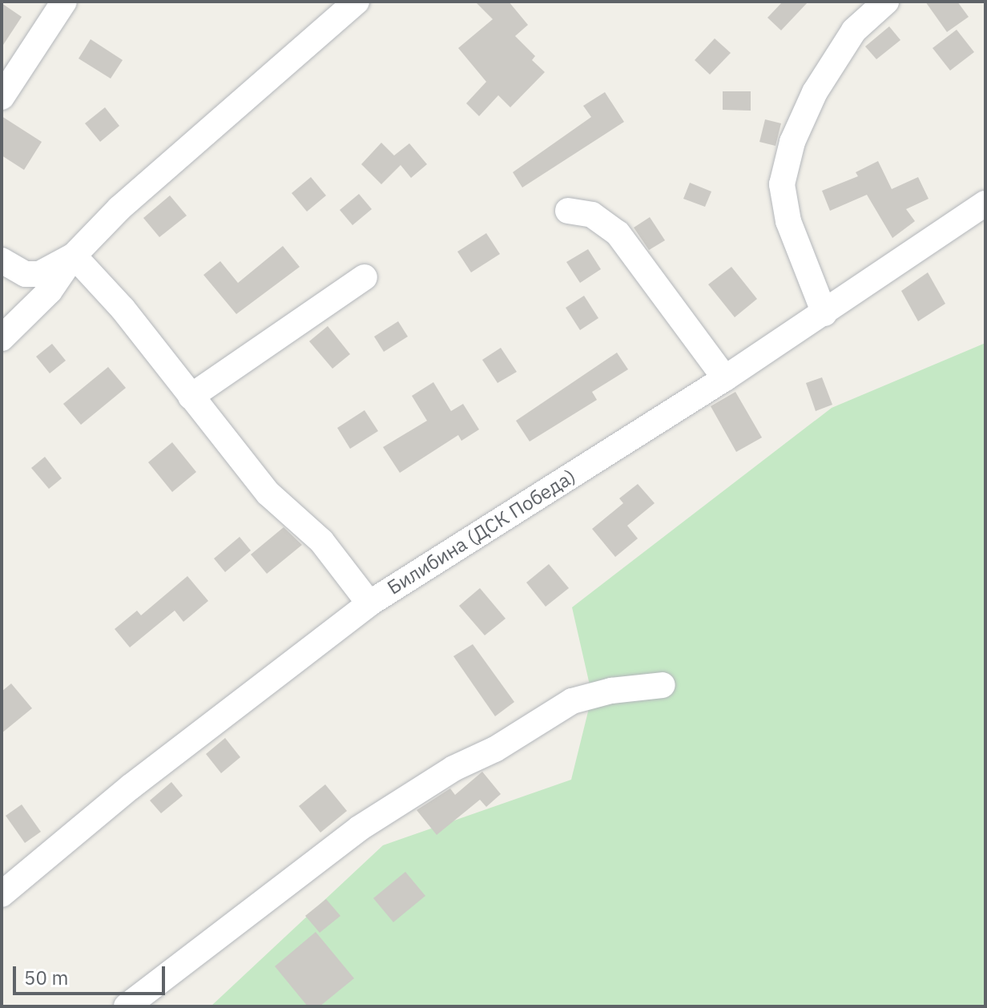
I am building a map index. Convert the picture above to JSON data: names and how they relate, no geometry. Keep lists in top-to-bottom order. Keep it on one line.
{"streets":{"street":["Билибина (ДСК Победа)"]},"scale_bar":"50 m"}
